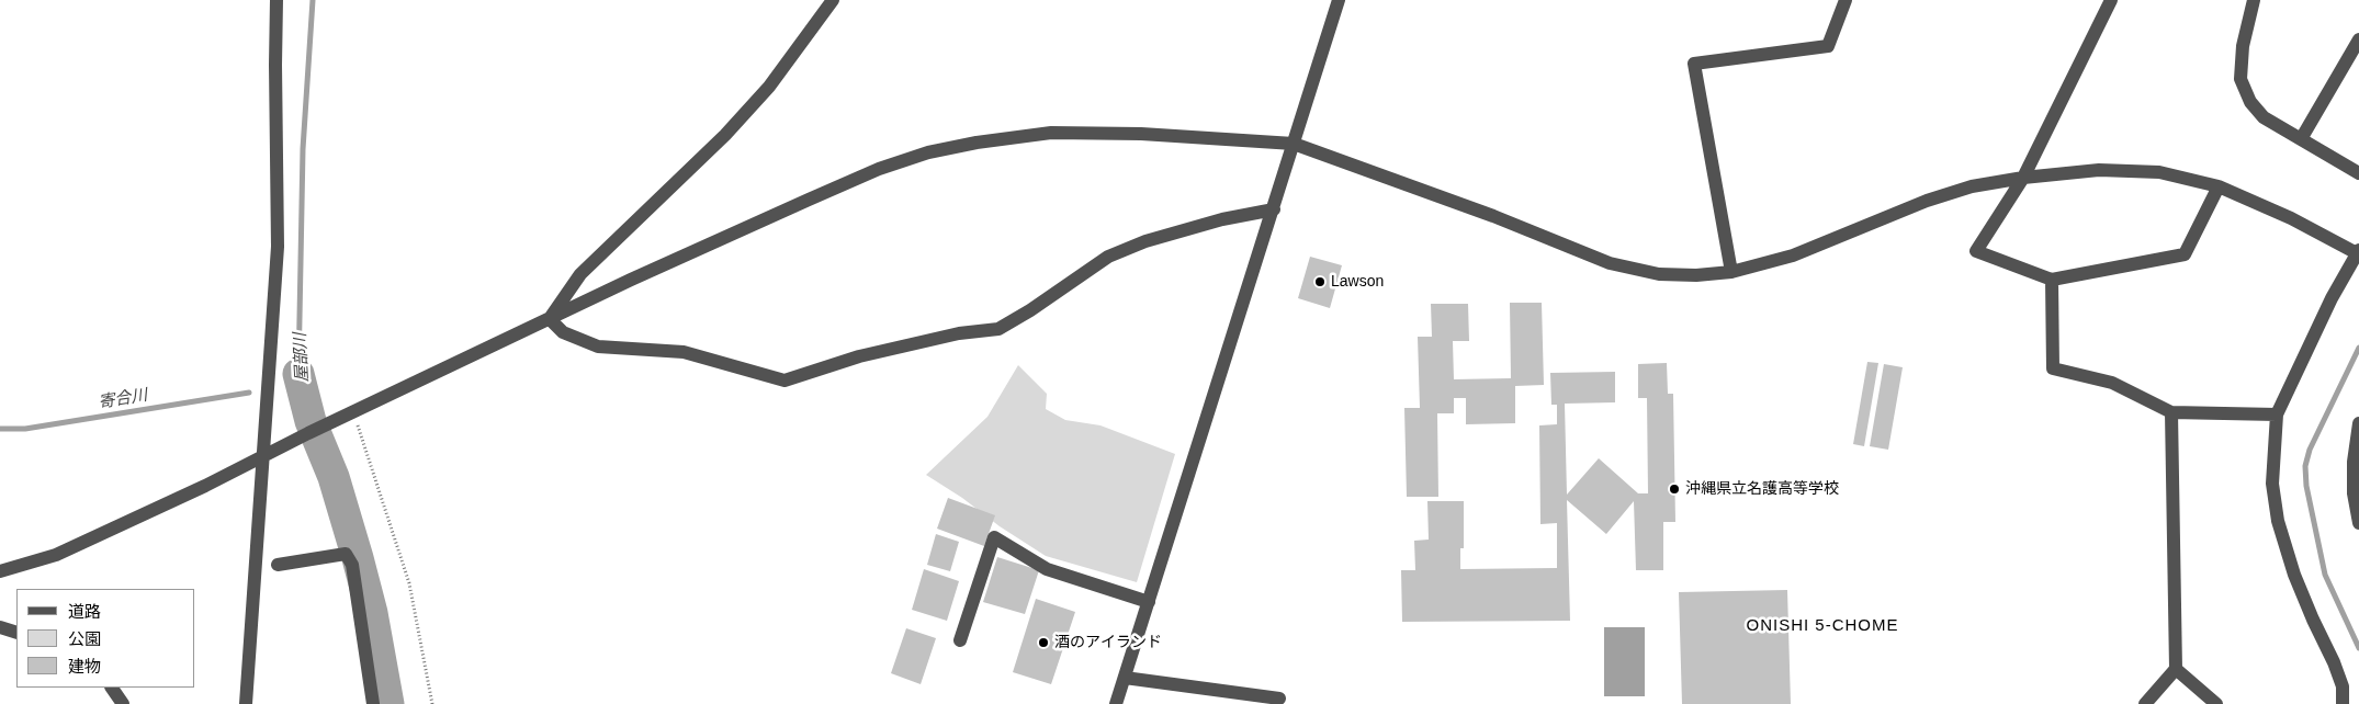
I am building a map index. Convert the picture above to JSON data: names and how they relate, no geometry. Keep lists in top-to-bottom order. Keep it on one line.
{"districts":["ONISHI 5-CHOME"],"water":["屋部川","寄合川"],"places":["Lawson","沖縄県立名護高等学校","酒のアイランド"],"legend":["道路","公園","建物"]}
